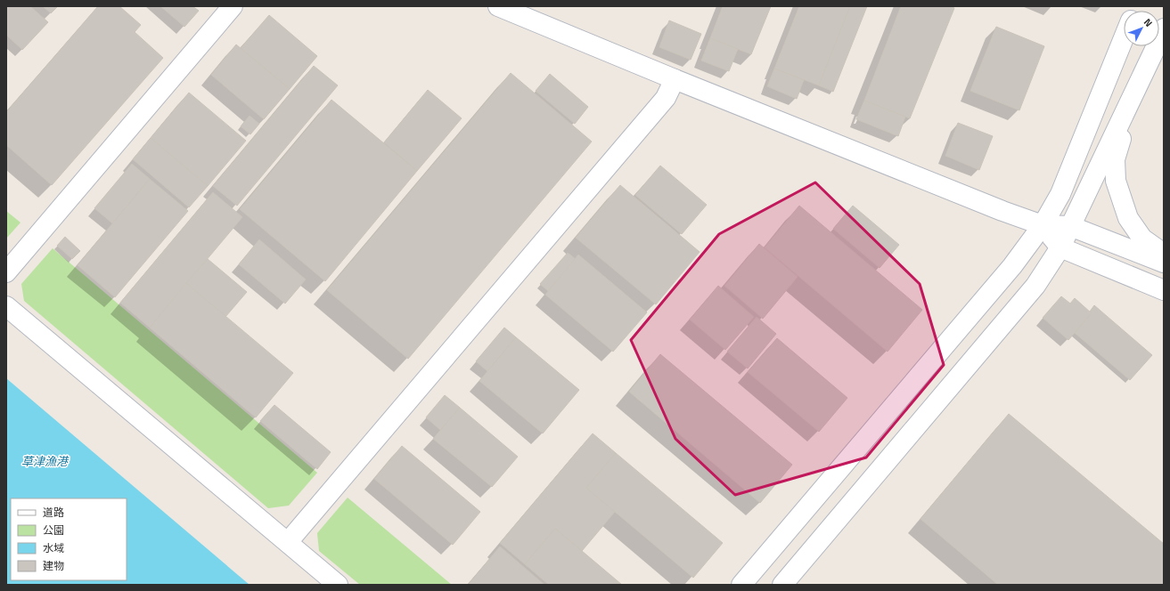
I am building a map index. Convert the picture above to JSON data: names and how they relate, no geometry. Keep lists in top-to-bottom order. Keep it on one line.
{"water":["草津漁港"],"legend":["道路","公園","水域","建物"],"north":"top right"}
